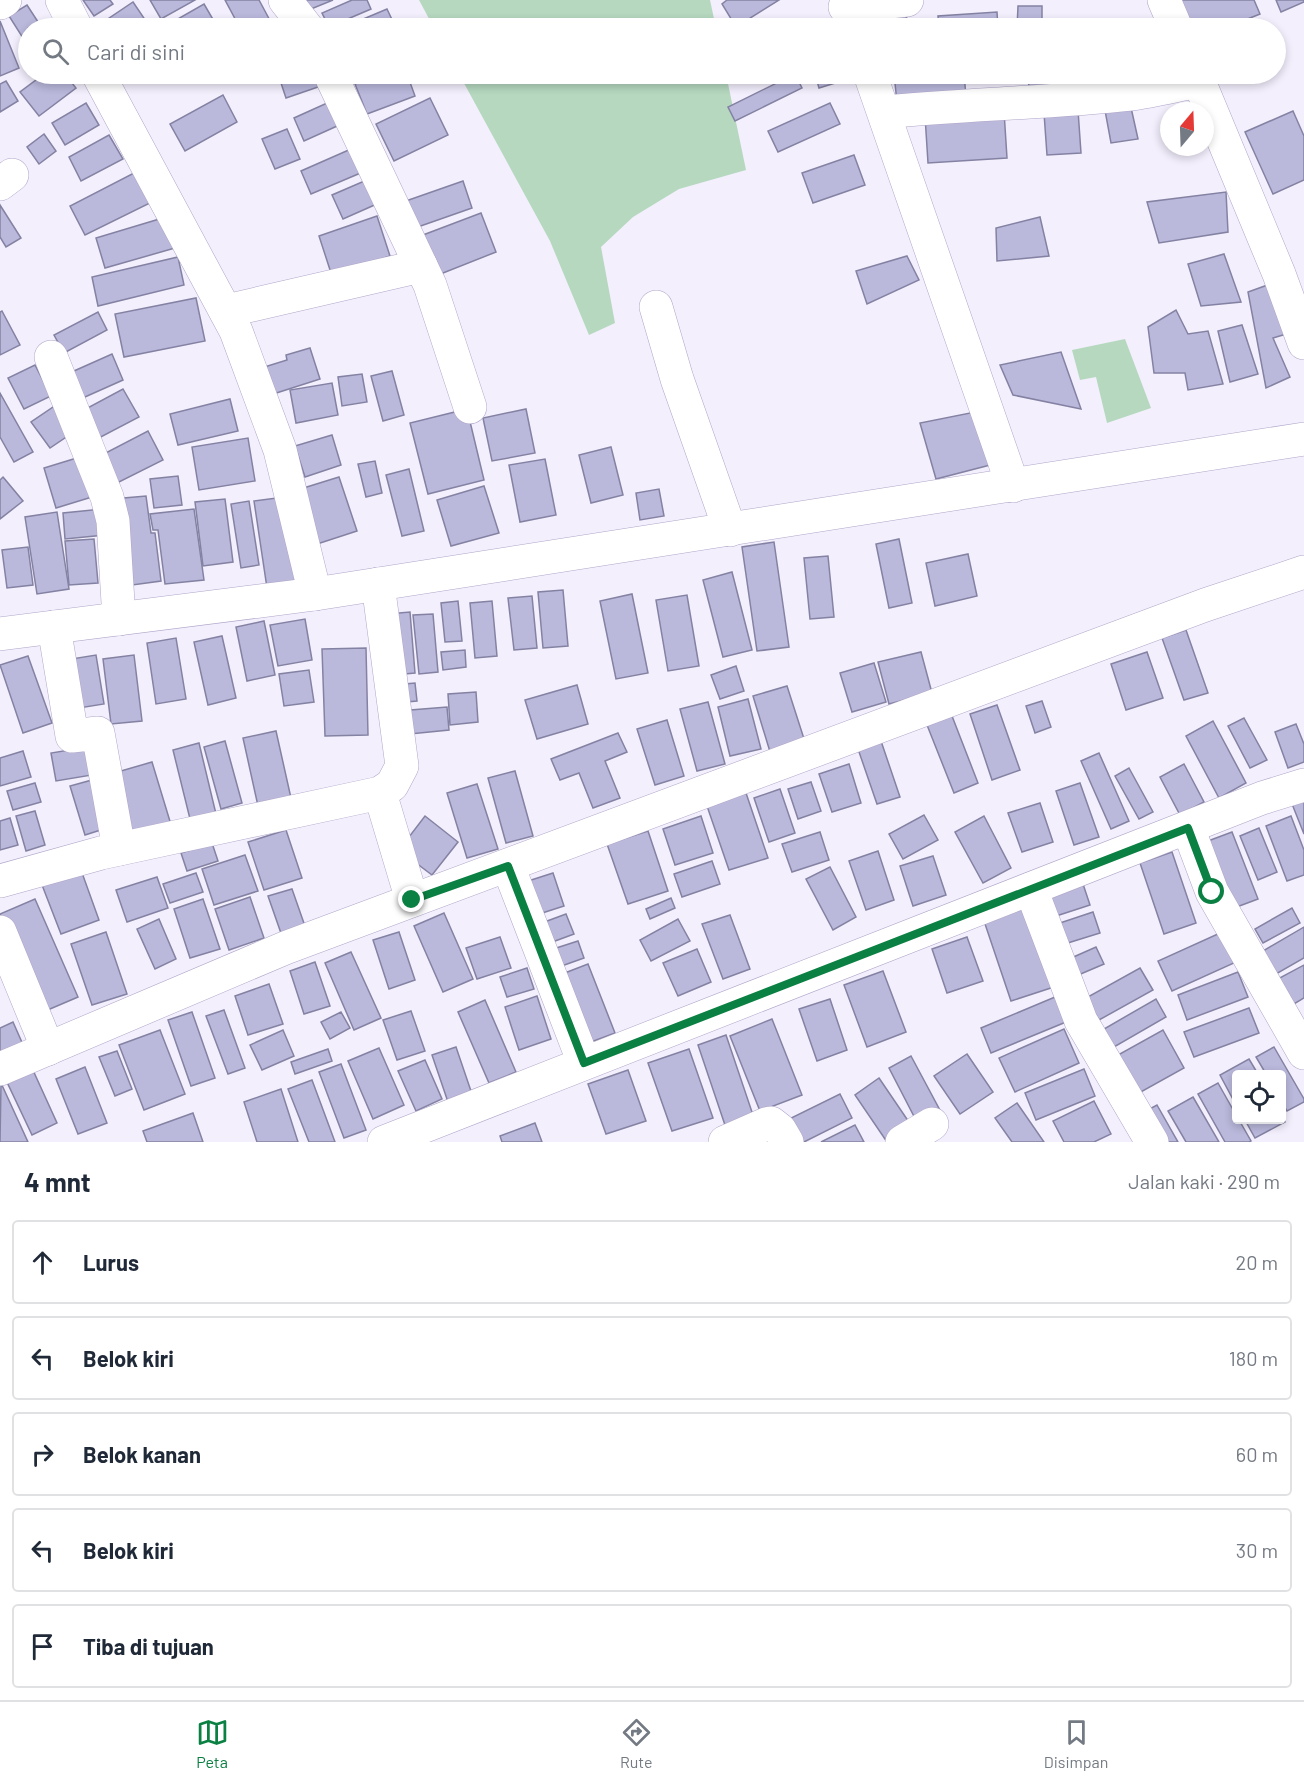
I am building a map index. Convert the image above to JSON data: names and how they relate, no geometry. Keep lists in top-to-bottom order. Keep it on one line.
{"north":"top","page":{"search":"Cari di sini","heading":["4 mnt","Jalan kaki · 290 m"],"list":[["Lurus","20 m"],["Belok kiri","180 m"],["Belok kanan","60 m"],["Belok kiri","30 m"],"Tiba di tujuan"],"nav":["Peta","Rute","Disimpan"]}}
